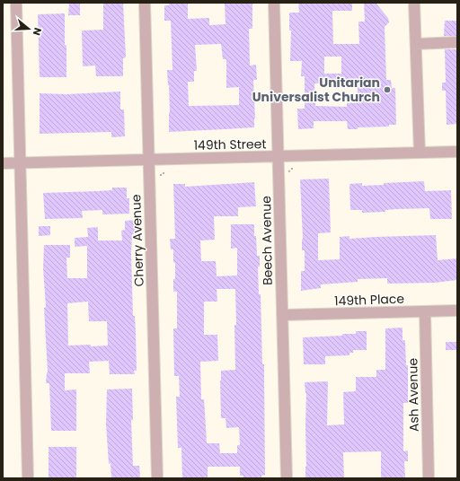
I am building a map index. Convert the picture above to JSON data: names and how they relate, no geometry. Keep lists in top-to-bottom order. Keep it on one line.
{"streets":{"street":["149th Street","Cherry Avenue","Beech Avenue","149th Place","Ash Avenue"]},"crossings":[["149th Street","Cherry Avenue"],["149th Street","Beech Avenue"],["Beech Avenue","149th Place"],["149th Place","Ash Avenue"]],"places":["Unitarian Universalist Church"],"north":"right"}
